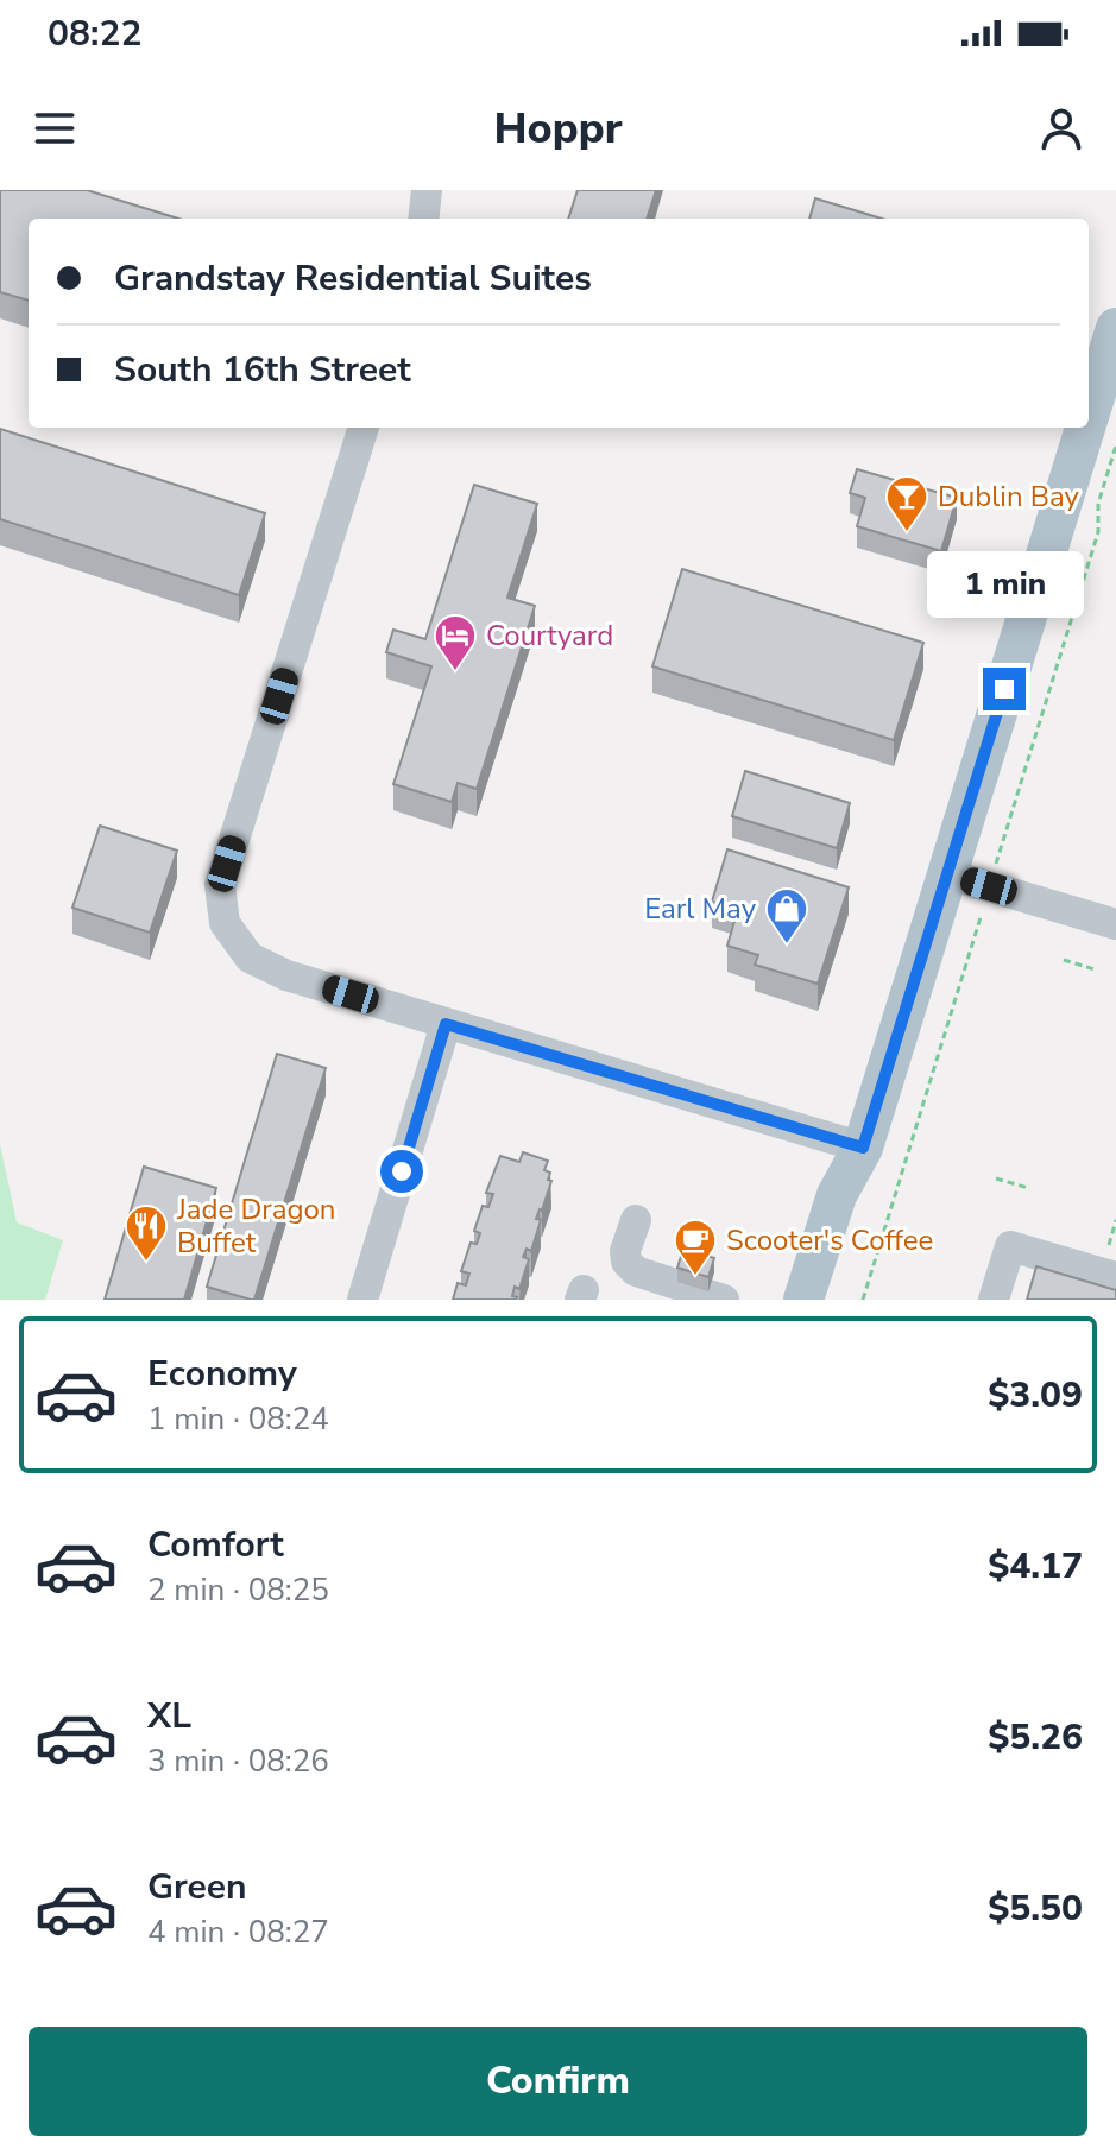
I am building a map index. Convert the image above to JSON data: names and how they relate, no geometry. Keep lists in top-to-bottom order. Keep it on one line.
{"places":{"bar":["Dublin Bay"],"hotel":["Courtyard"],"shop":["Earl May"],"restaurant":["Jade Dragon Buffet"],"cafe":["Scooter's Coffee"]},"page":{"status":"08:22","header":"Hoppr","banner":["Grandstay Residential Suites","South 16th Street"],"bubble":"1 min","list":[{"name":"Economy","note":"1 min · 08:24","value":"$3.09"},{"name":"Comfort","note":"2 min · 08:25","value":"$4.17"},{"name":"XL","note":"3 min · 08:26","value":"$5.26"},{"name":"Green","note":"4 min · 08:27","value":"$5.50"}],"buttons":"Confirm"}}
